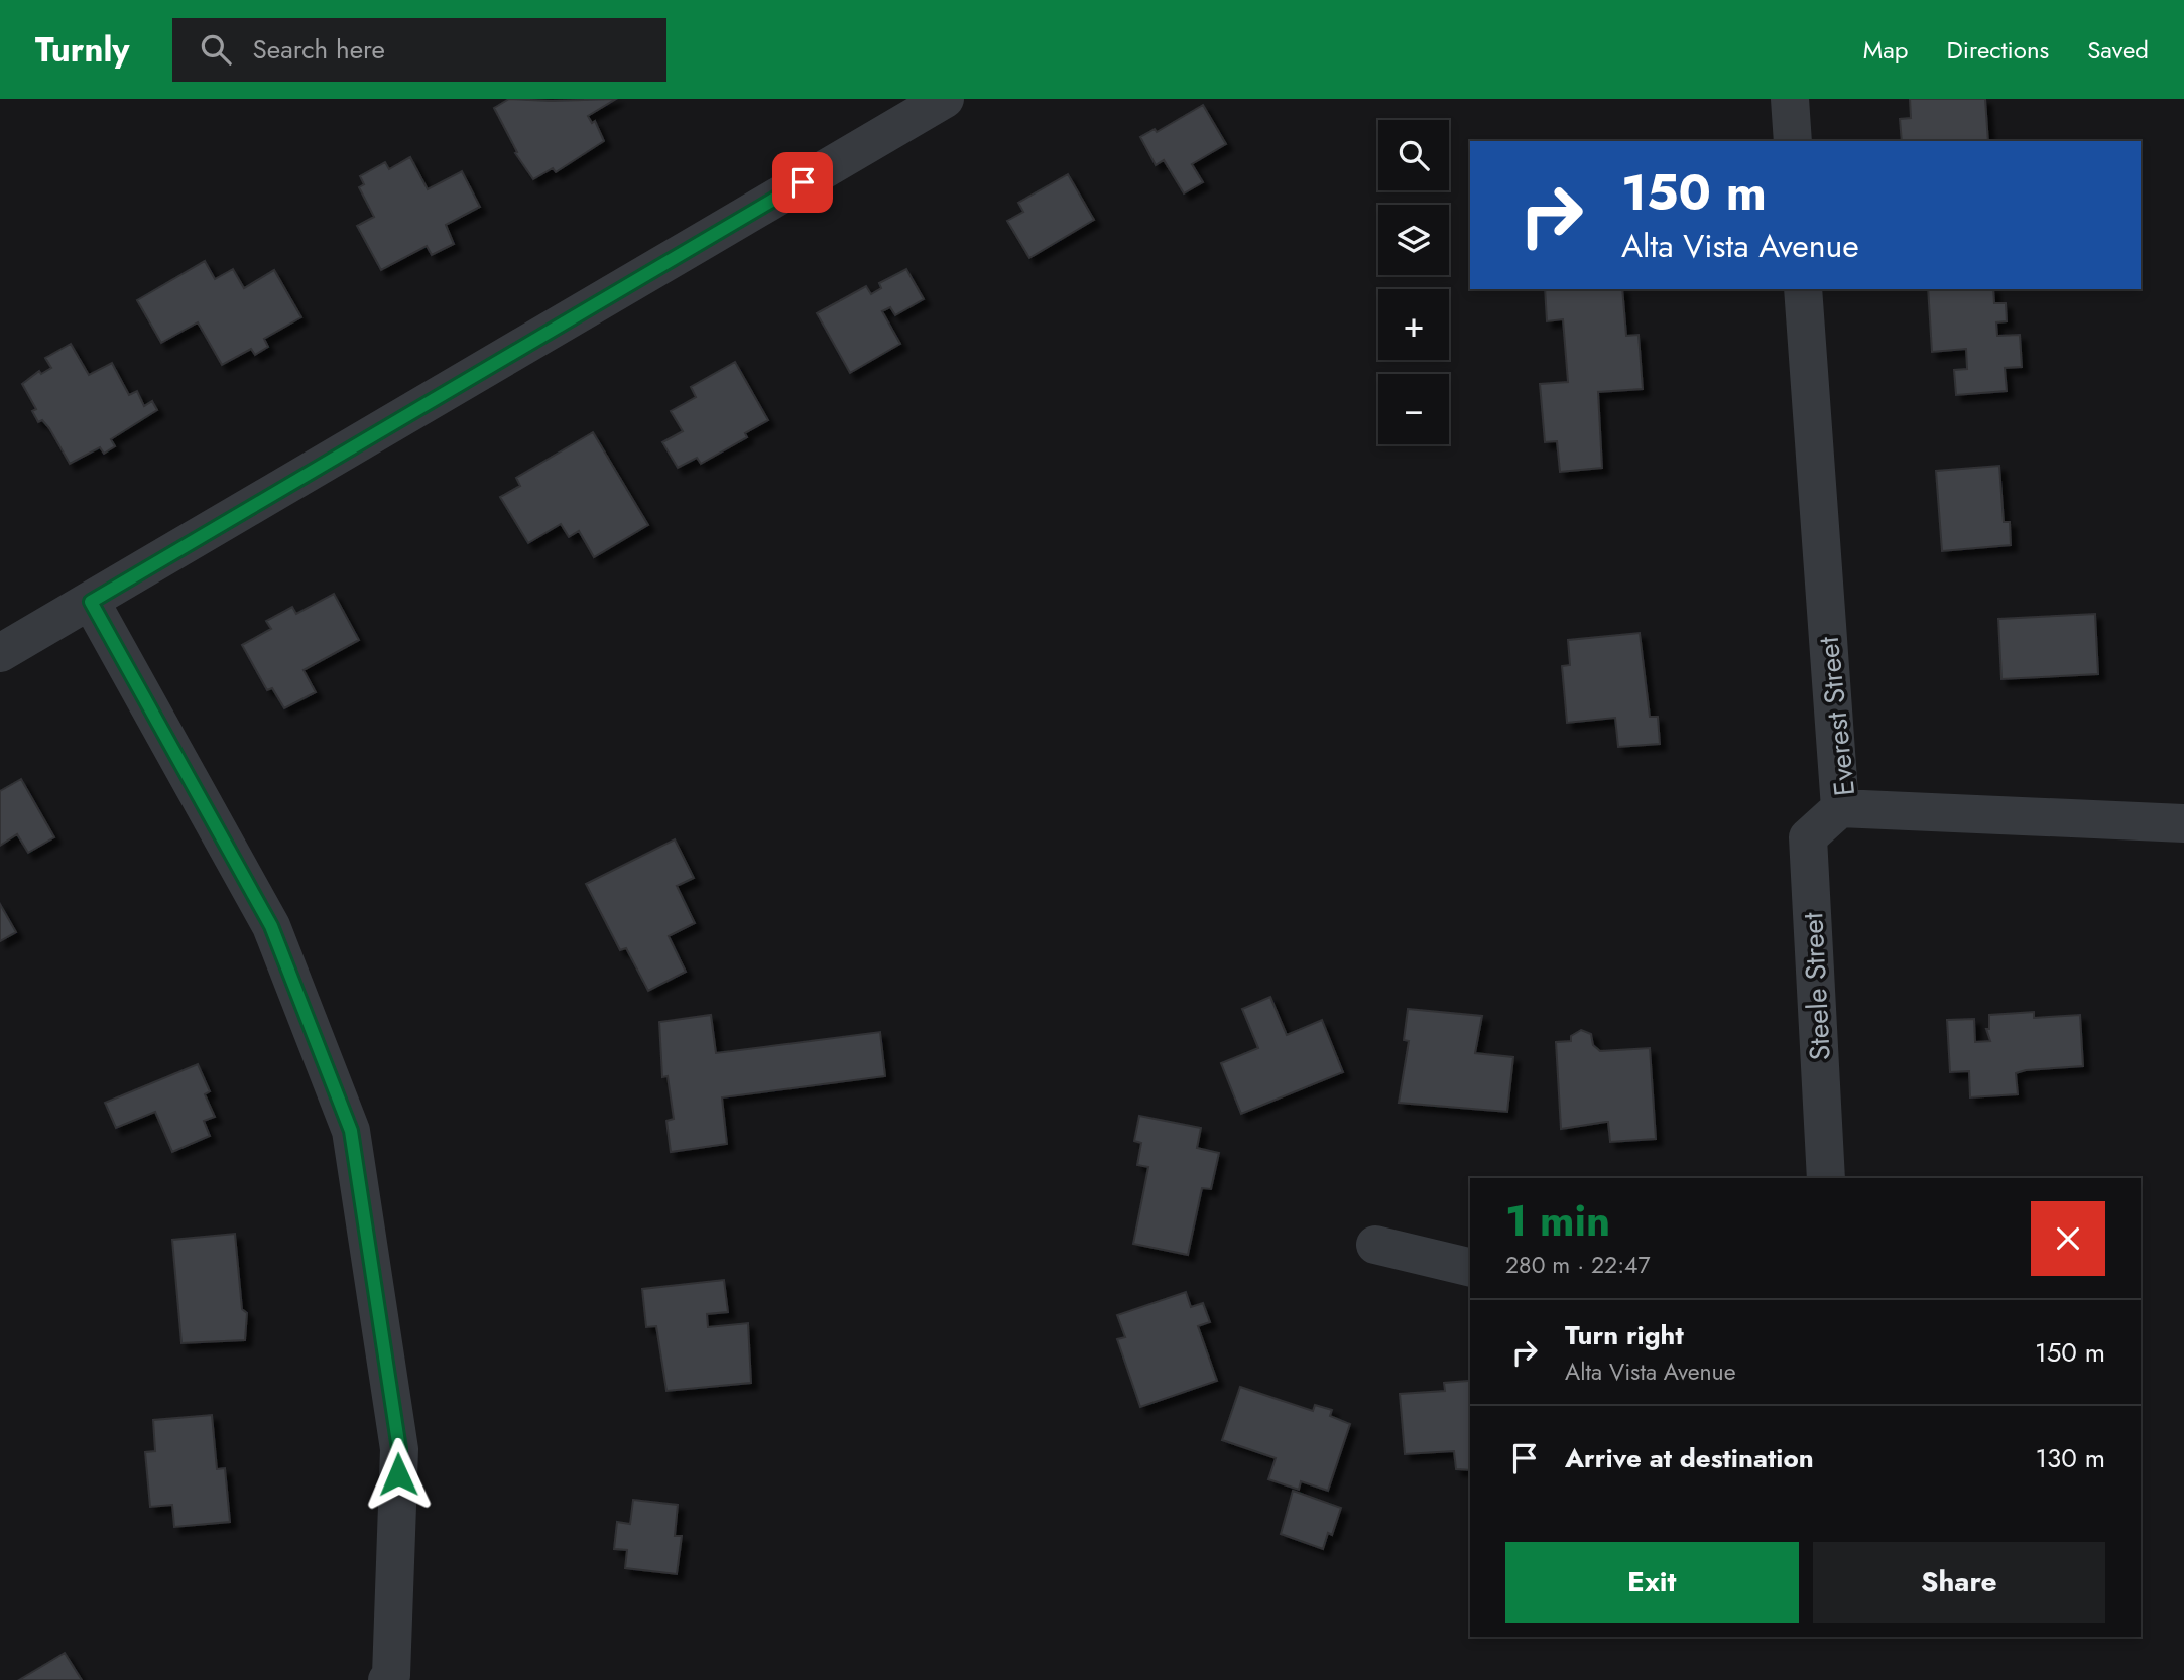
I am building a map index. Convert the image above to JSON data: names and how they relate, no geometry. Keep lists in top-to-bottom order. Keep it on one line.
{"streets":{"street":["Everest Street","Steele Street"]},"crossings":[["Everest Street","Steele Street"]],"page":{"header":"Turnly","search":"Search here","nav":["Map","Directions","Saved"],"map_buttons":["+","−"],"turn":["150 m","Alta Vista Avenue"],"heading":["1 min","280 m · 22:47"],"list":[{"name":"Turn right","note":"Alta Vista Avenue","value":"150 m"},{"name":"Arrive at destination","value":"130 m"}],"buttons":["Exit","Share"]}}
